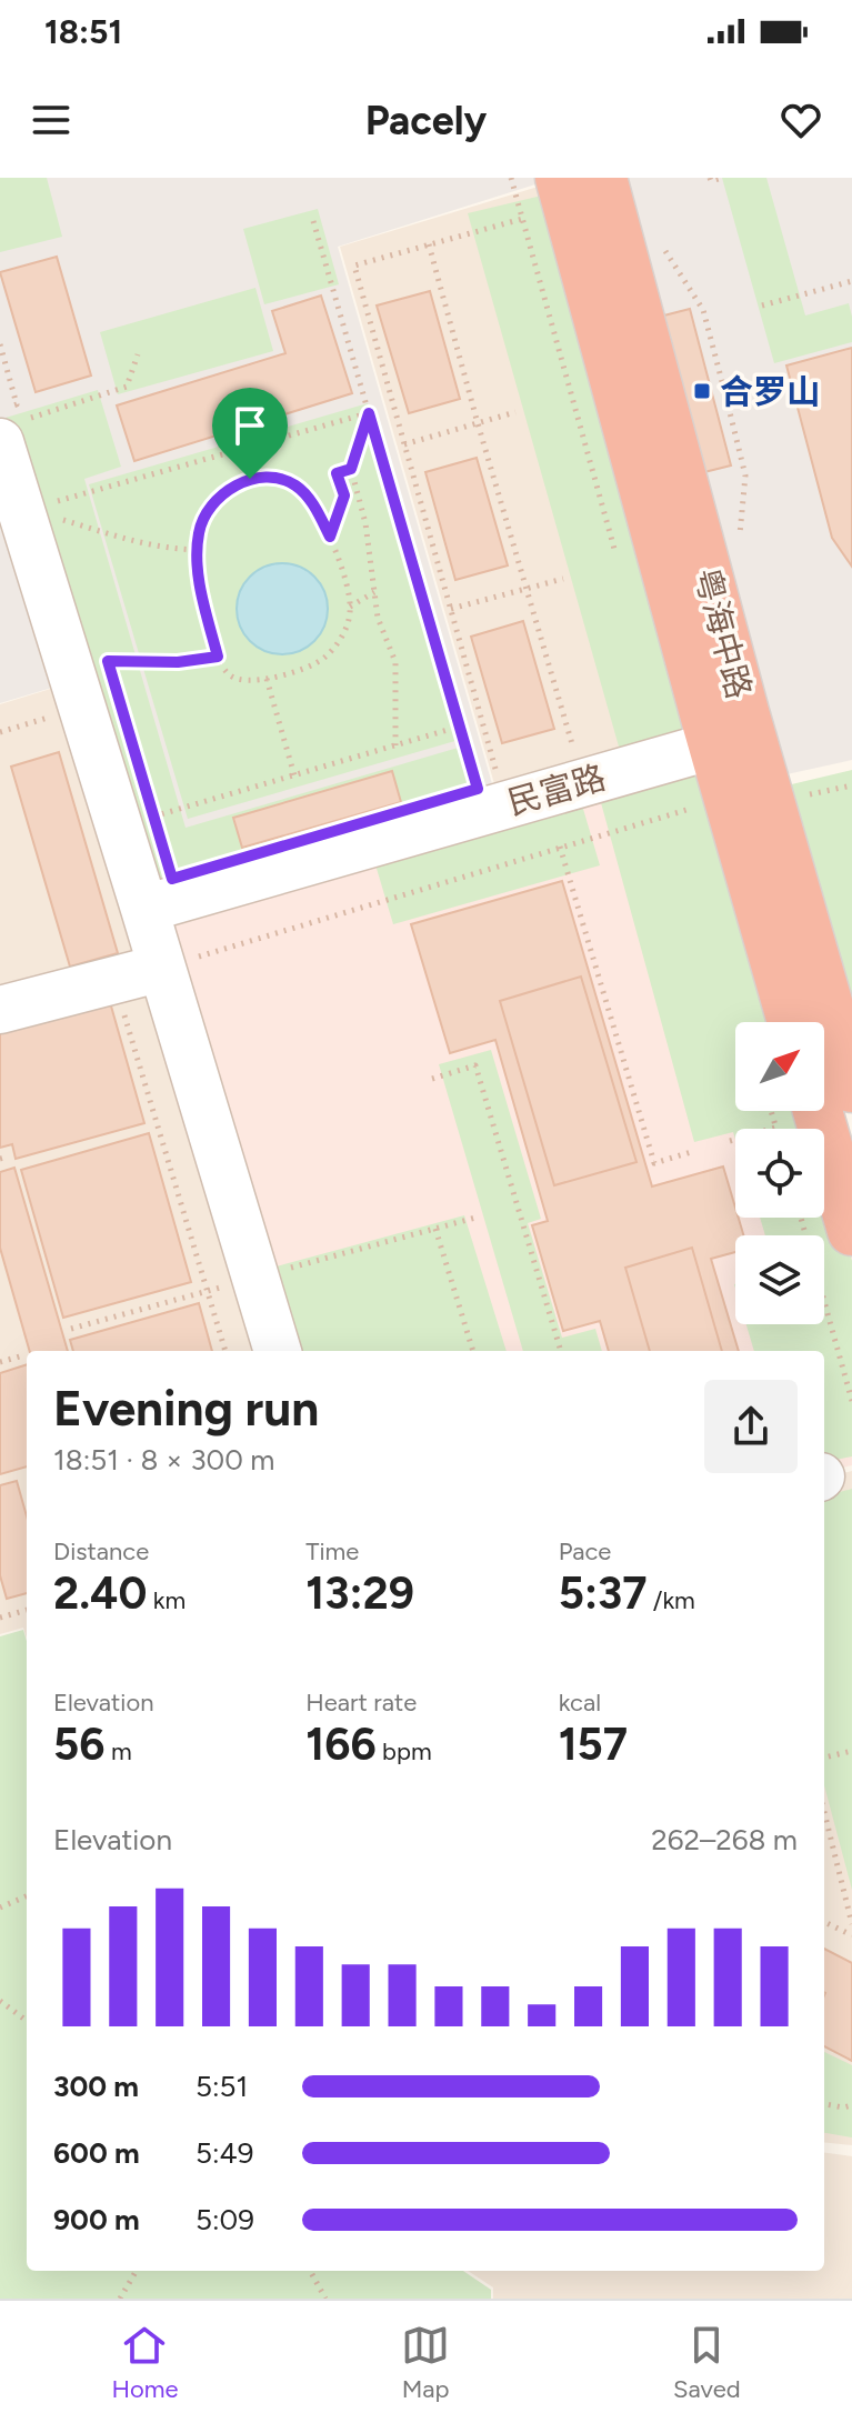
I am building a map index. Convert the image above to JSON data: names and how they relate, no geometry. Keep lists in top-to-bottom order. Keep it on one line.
{"streets":{"highway":["粤海中路"],"lane":["民富路"]},"crossings":[["粤海中路","民富路"]],"places":{"transit":["合罗山"]},"north":"top right","page":{"status":"18:51","header":"Pacely","heading":["Evening run","18:51 · 8 × 300 m"],"stats":[["Distance","2.40 km"],["Time","13:29"],["Pace","5:37 /km"],["Elevation","56 m"],["Heart rate","166 bpm"],["kcal","157"]],"chart":["Elevation","262–268 m"],"list":[{"name":"300 m","note":"5:51"},{"name":"600 m","note":"5:49"},{"name":"900 m","note":"5:09"}],"tabs":["Home","Map","Saved"]}}
